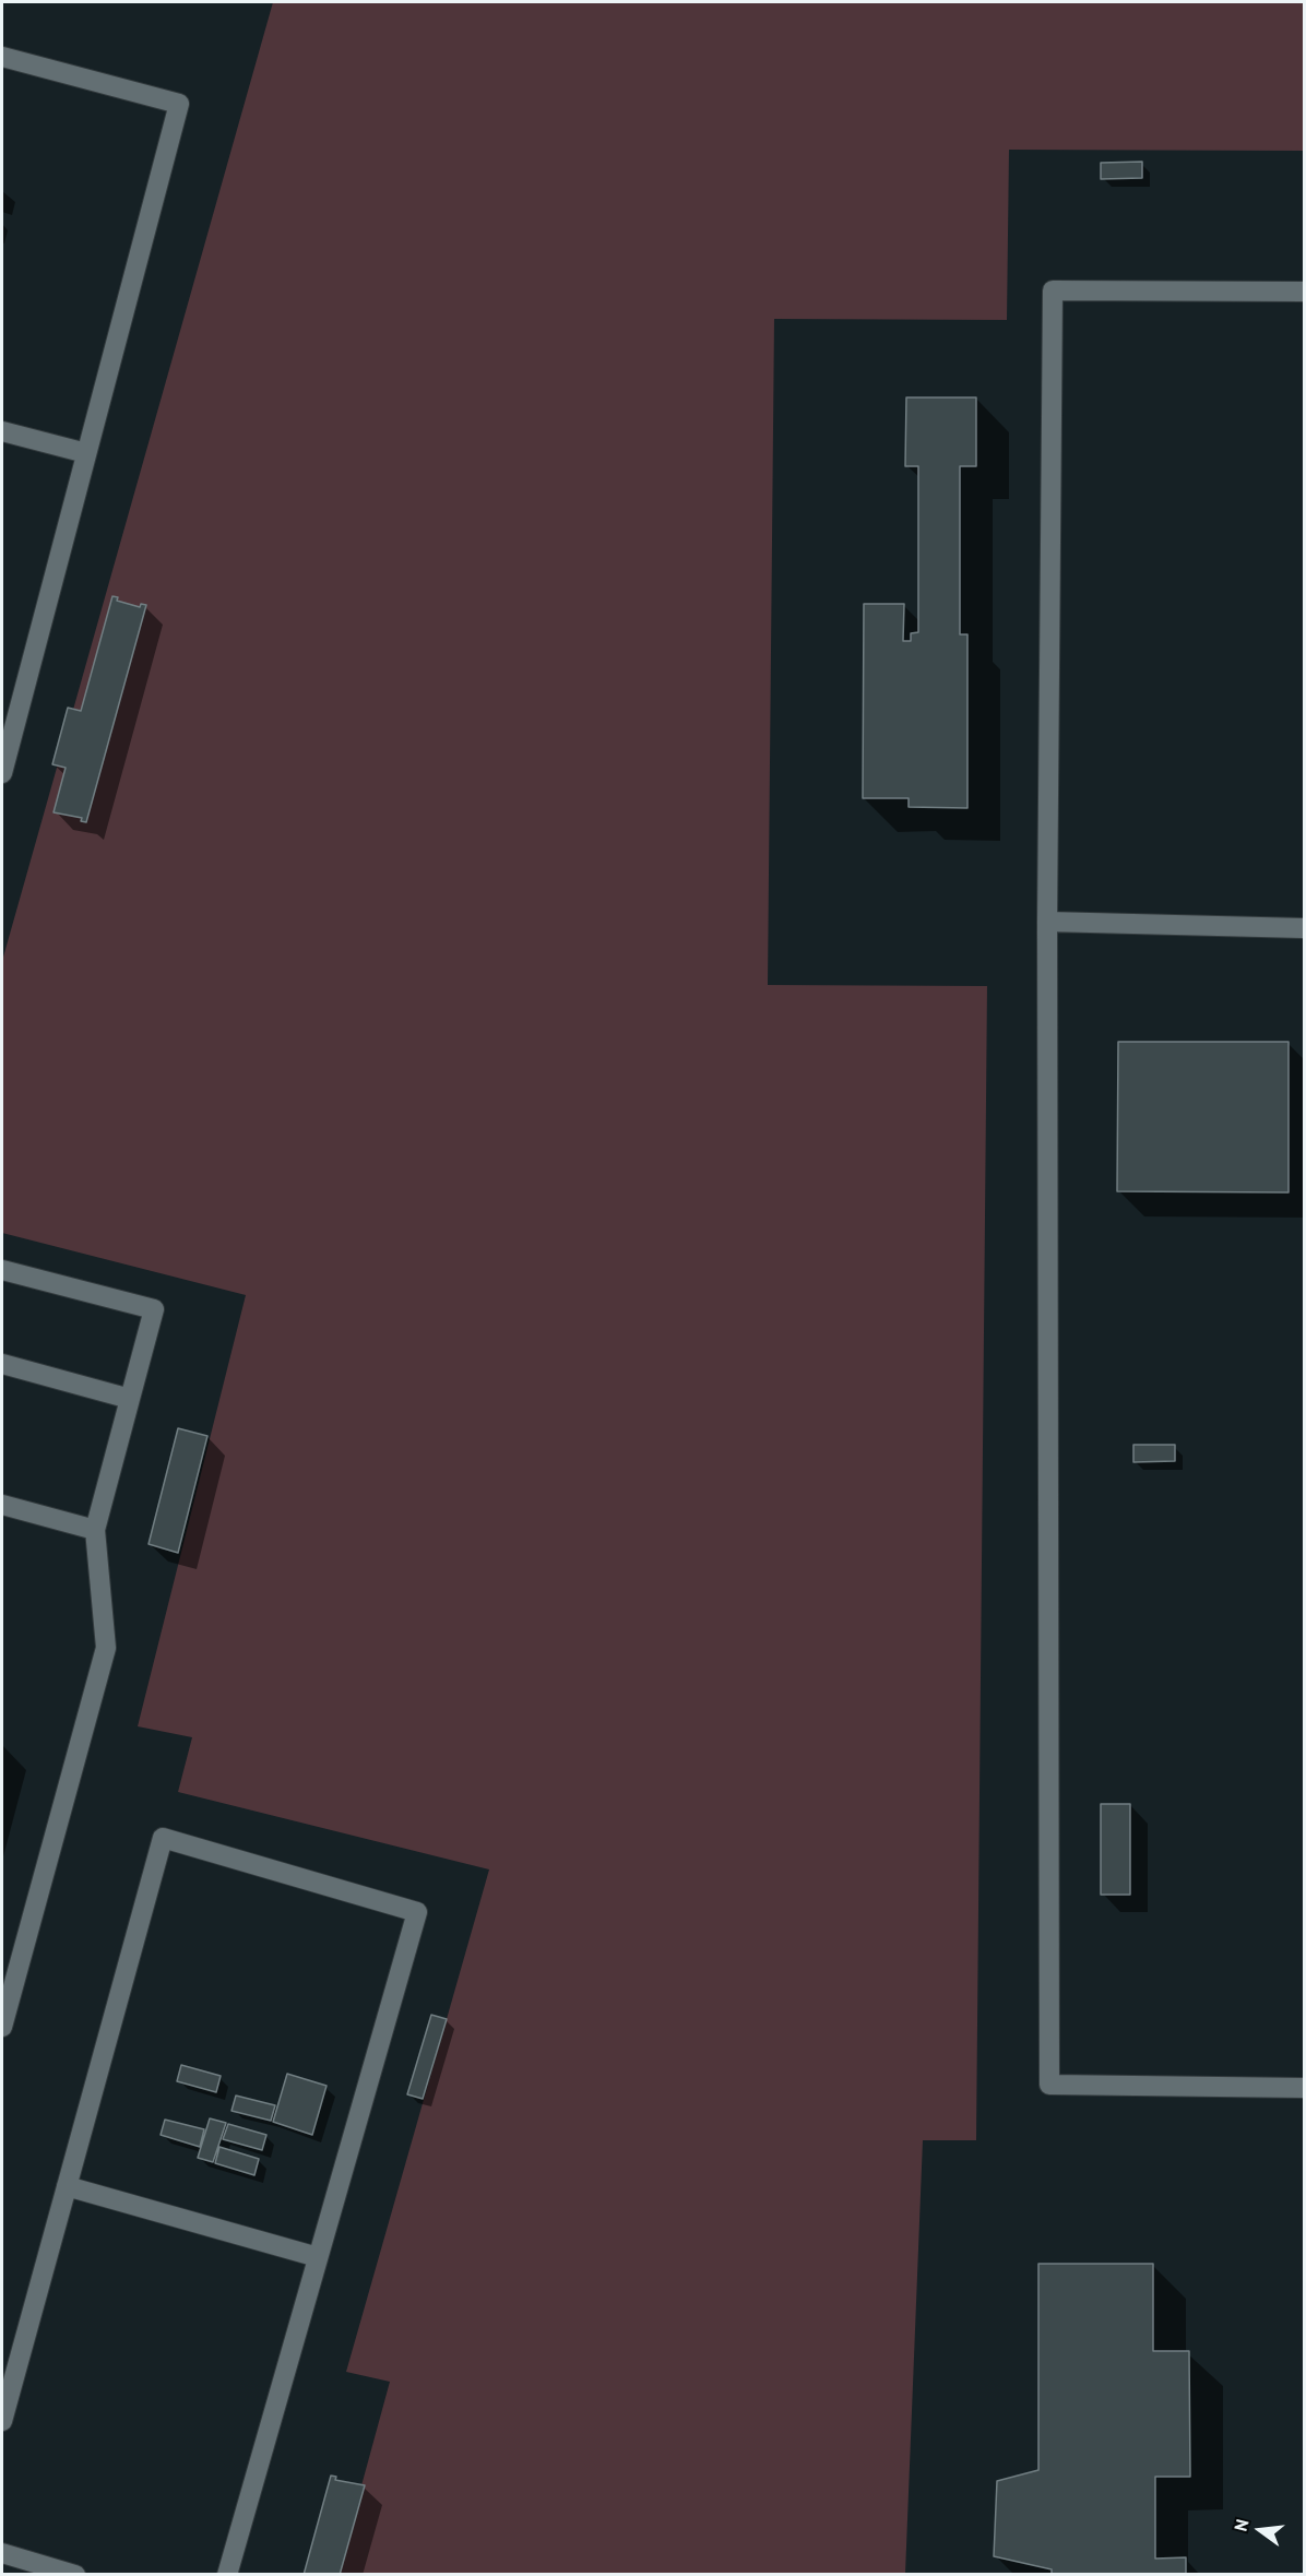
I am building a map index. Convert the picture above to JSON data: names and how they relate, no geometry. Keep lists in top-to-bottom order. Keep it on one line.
{"north":"left"}
